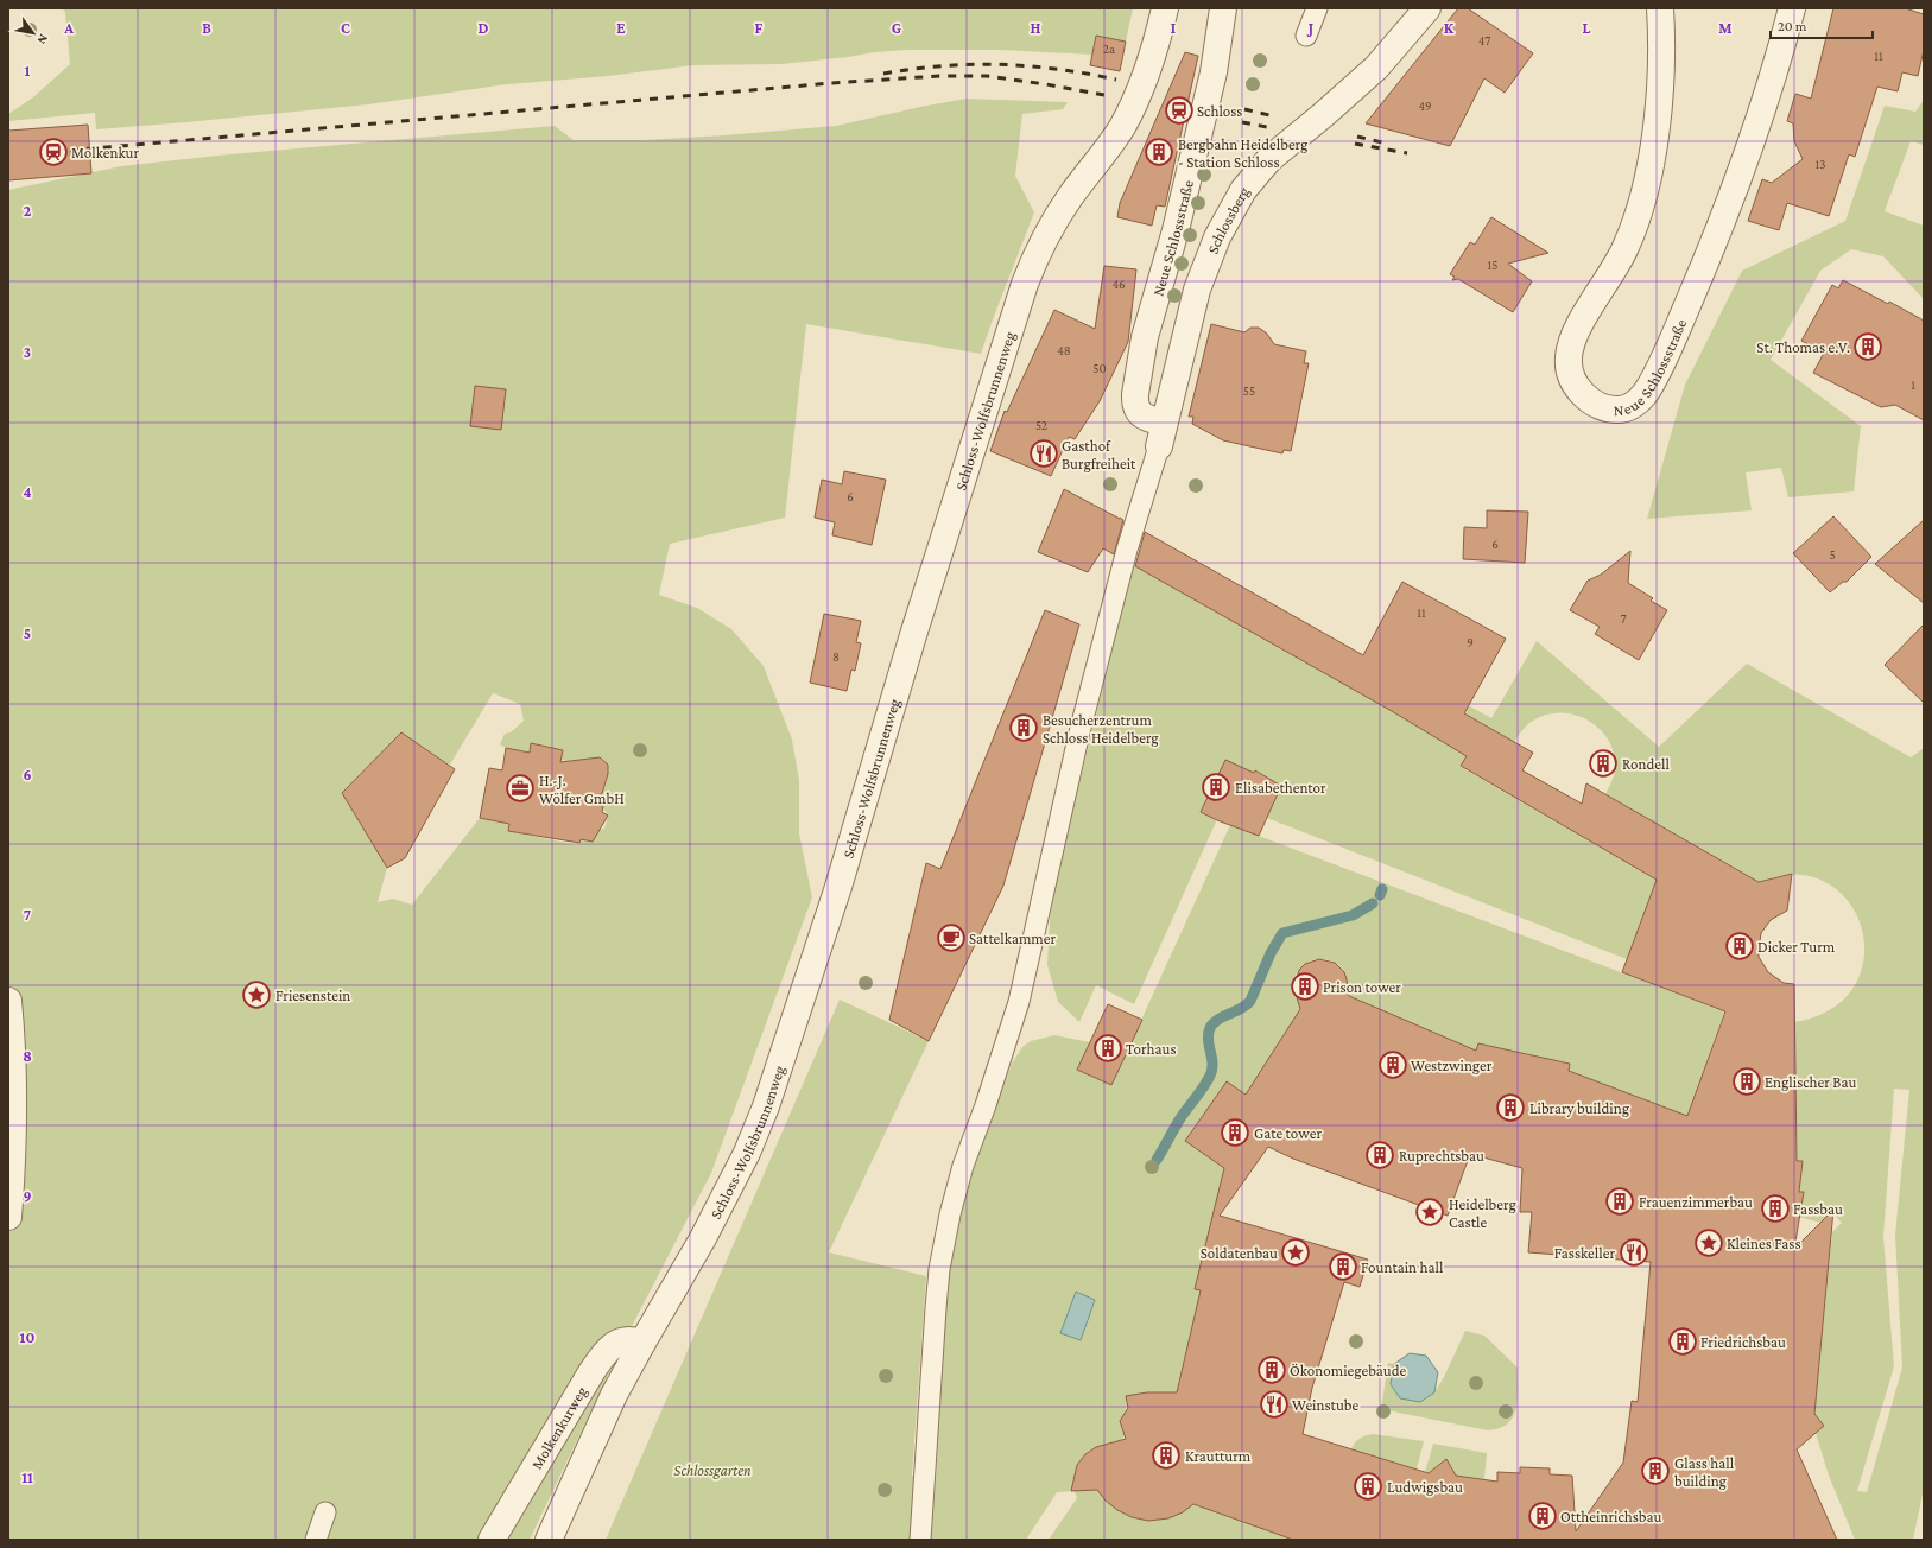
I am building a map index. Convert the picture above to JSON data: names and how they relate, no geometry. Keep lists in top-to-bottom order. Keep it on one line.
{"streets":{"street":["Schlossberg","Neue Schlossstraße","Schloss-Wolfsbrunnenweg","Molkenkurweg"]},"crossings":[["Schlossberg","Neue Schlossstraße"],["Schloss-Wolfsbrunnenweg","Molkenkurweg"]],"parks":["Schlossgarten"],"places":{"station":["Schloss","Molkenkur"],"building":["Bergbahn Heidelberg - Station Schloss","St. Thomas e.V.","Besucherzentrum Schloss Heidelberg","Rondell","Elisabethentor","Dicker Turm","Prison tower","Torhaus","Westzwinger","Englischer Bau","Library building","Gate tower","Ruprechtsbau","Frauenzimmerbau","Fassbau","Fountain hall","Friedrichsbau","Ökonomiegebäude","Krautturm","Glass hall building","Ludwigsbau","Ottheinrichsbau"],"restaurant":["Gasthof Burgfreiheit","Fasskeller","Weinstube"],"office":["H.-J. Wölfer GmbH"],"cafe":["Sattelkammer"],"place":["Friesenstein","Heidelberg Castle","Kleines Fass","Soldatenbau"]},"house_numbers":["47","2a","11","49","13","15","46","48","50","1","55","52","6","6","5","11","7","9","8"],"scale_bar":"20 m","north":"bottom right","grid":{"columns":["A","B","C","D","E","F","G","H","I","J","K","L","M"],"rows":["1","2","3","4","5","6","7","8","9","10","11"]}}
